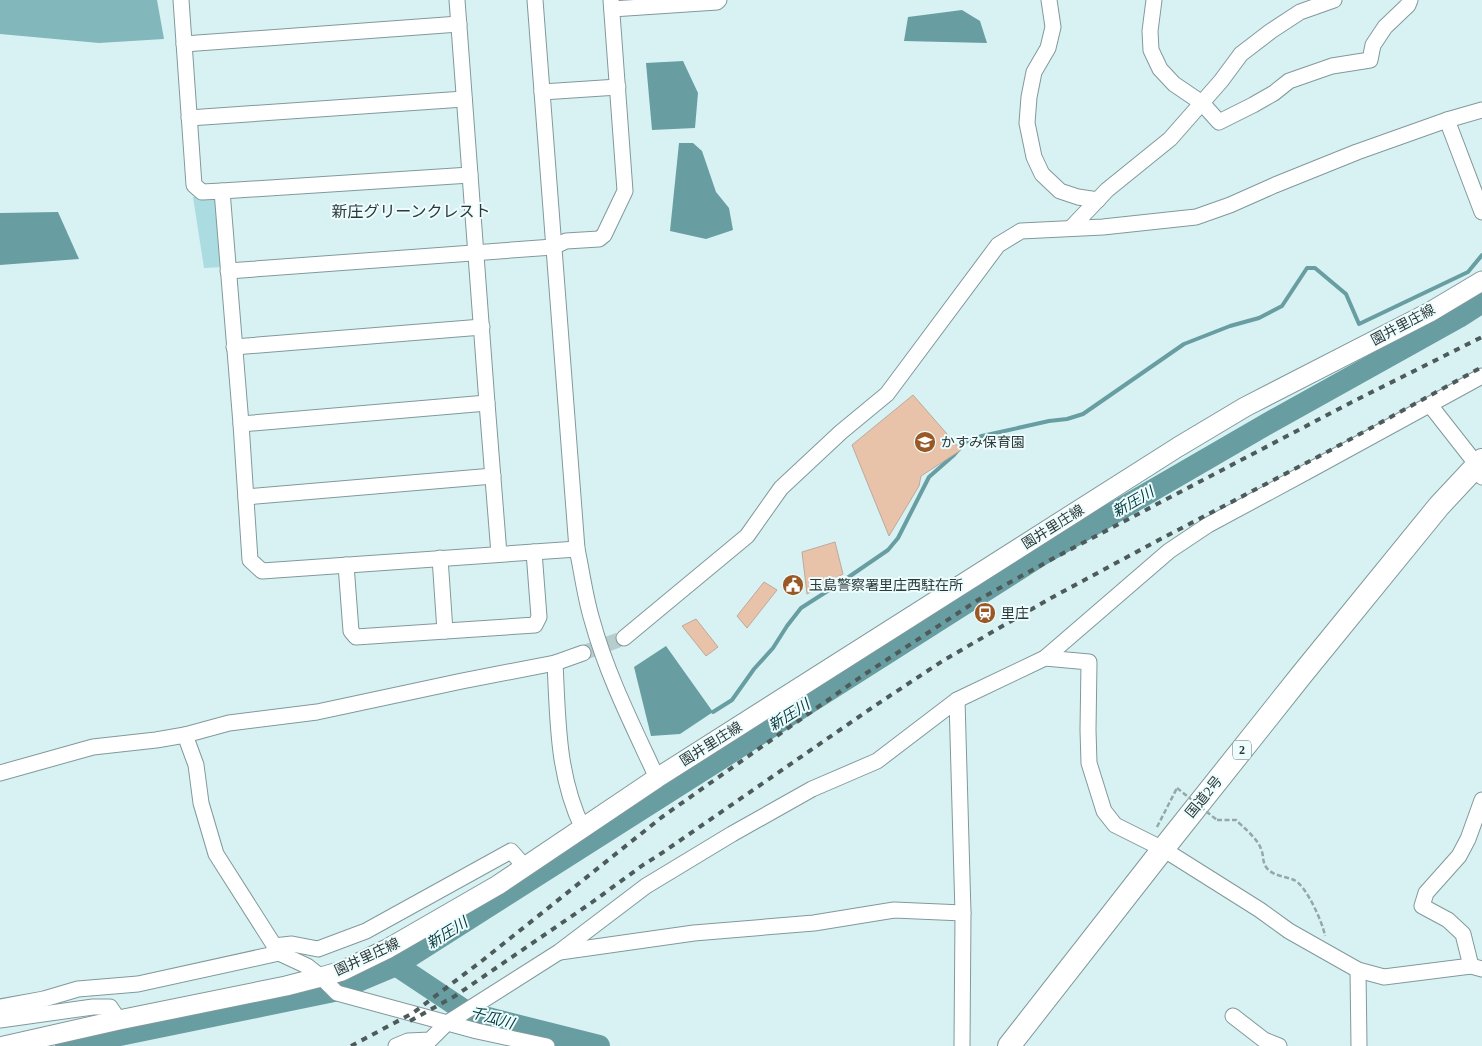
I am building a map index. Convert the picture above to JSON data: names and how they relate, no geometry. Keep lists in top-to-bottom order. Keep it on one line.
{"streets":{"highway":["2","国道2号"],"main road":["園井里庄線"]},"districts":["新庄グリーンクレスト"],"water":["新圧川","千瓜川"],"places":{"school or university":["かすみ保育園"],"public building":["玉島警察署里庄西駐在所"],"station":["里庄"]}}
